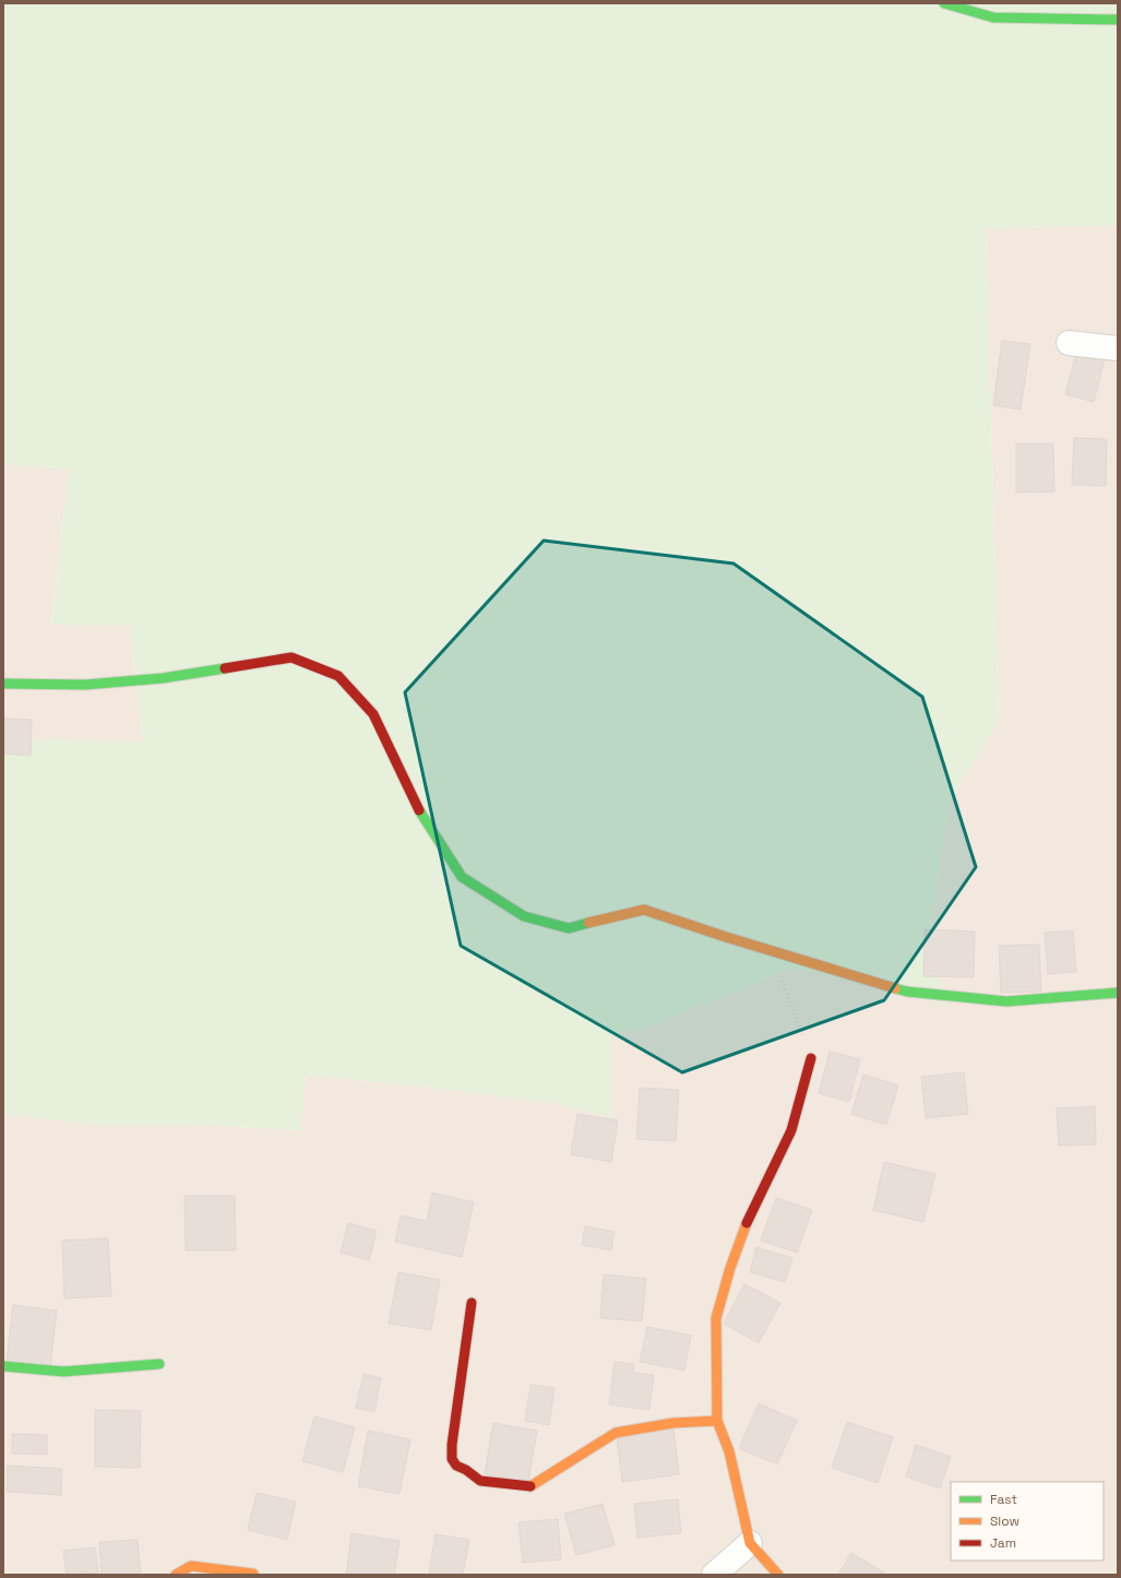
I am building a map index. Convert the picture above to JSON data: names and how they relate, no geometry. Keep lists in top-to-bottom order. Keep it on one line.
{"legend":["Fast","Slow","Jam"]}
